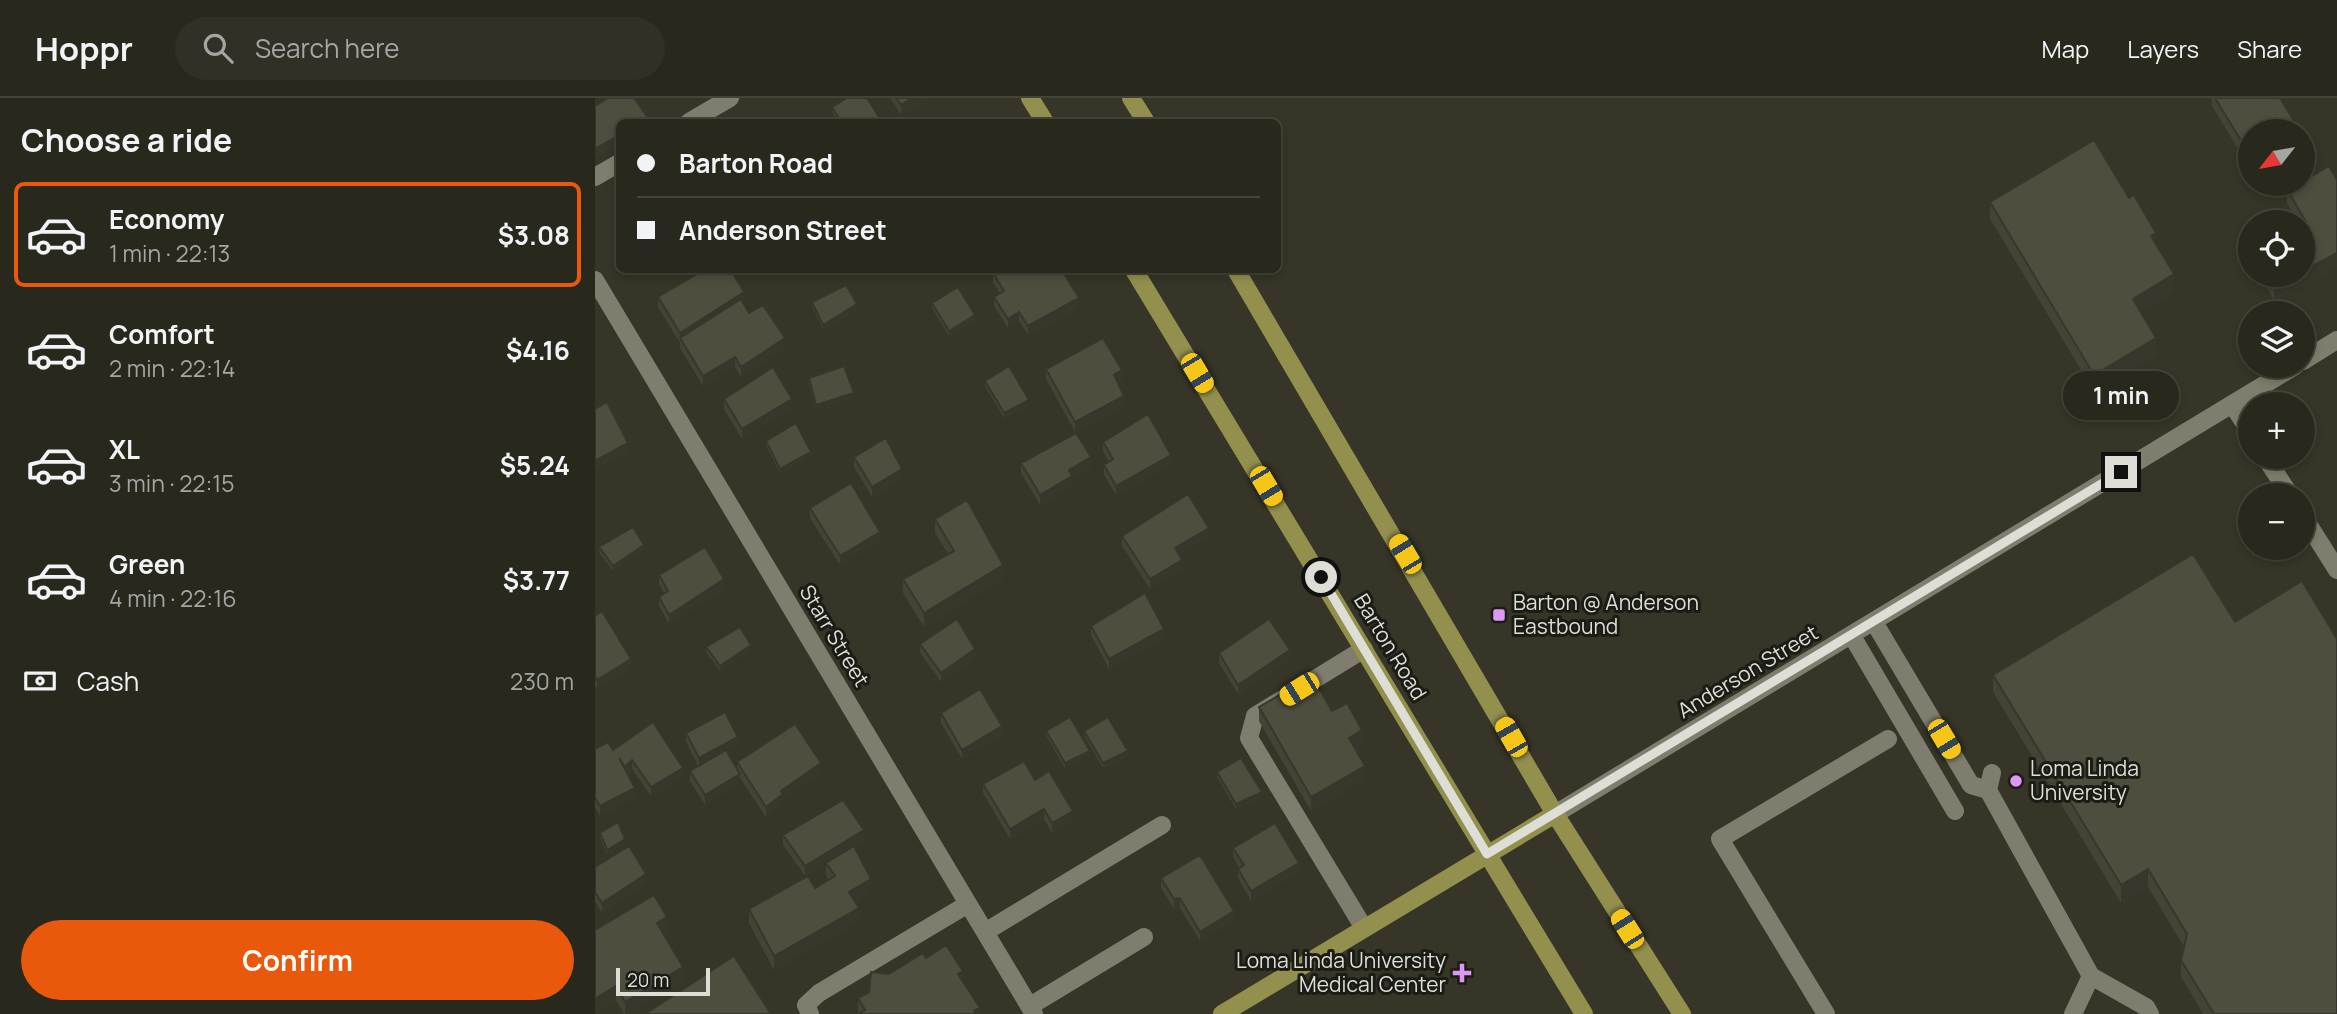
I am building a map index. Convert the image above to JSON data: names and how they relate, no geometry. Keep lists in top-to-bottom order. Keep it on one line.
{"streets":{"main road":["Barton Road","Anderson Street"],"street":["Starr Street"]},"crossings":[["Barton Road","Anderson Street"]],"places":{"transit":["Barton @ Anderson Eastbound"],"other":["Loma Linda University"],"health":["Loma Linda University Medical Center"]},"scale_bar":"20 m","north":"bottom left","page":{"header":"Hoppr","search":"Search here","nav":["Map","Layers","Share"],"heading":"Choose a ride","map_buttons":["+","−"],"banner":["Barton Road","Anderson Street"],"list":[{"name":"Economy","note":"1 min · 22:13","value":"$3.08"},{"name":"Comfort","note":"2 min · 22:14","value":"$4.16"},{"name":"XL","note":"3 min · 22:15","value":"$5.24"},{"name":"Green","note":"4 min · 22:16","value":"$3.77"}],"bubble":"1 min","pay":["Cash","230 m"],"buttons":"Confirm","scale":"20 m"}}
